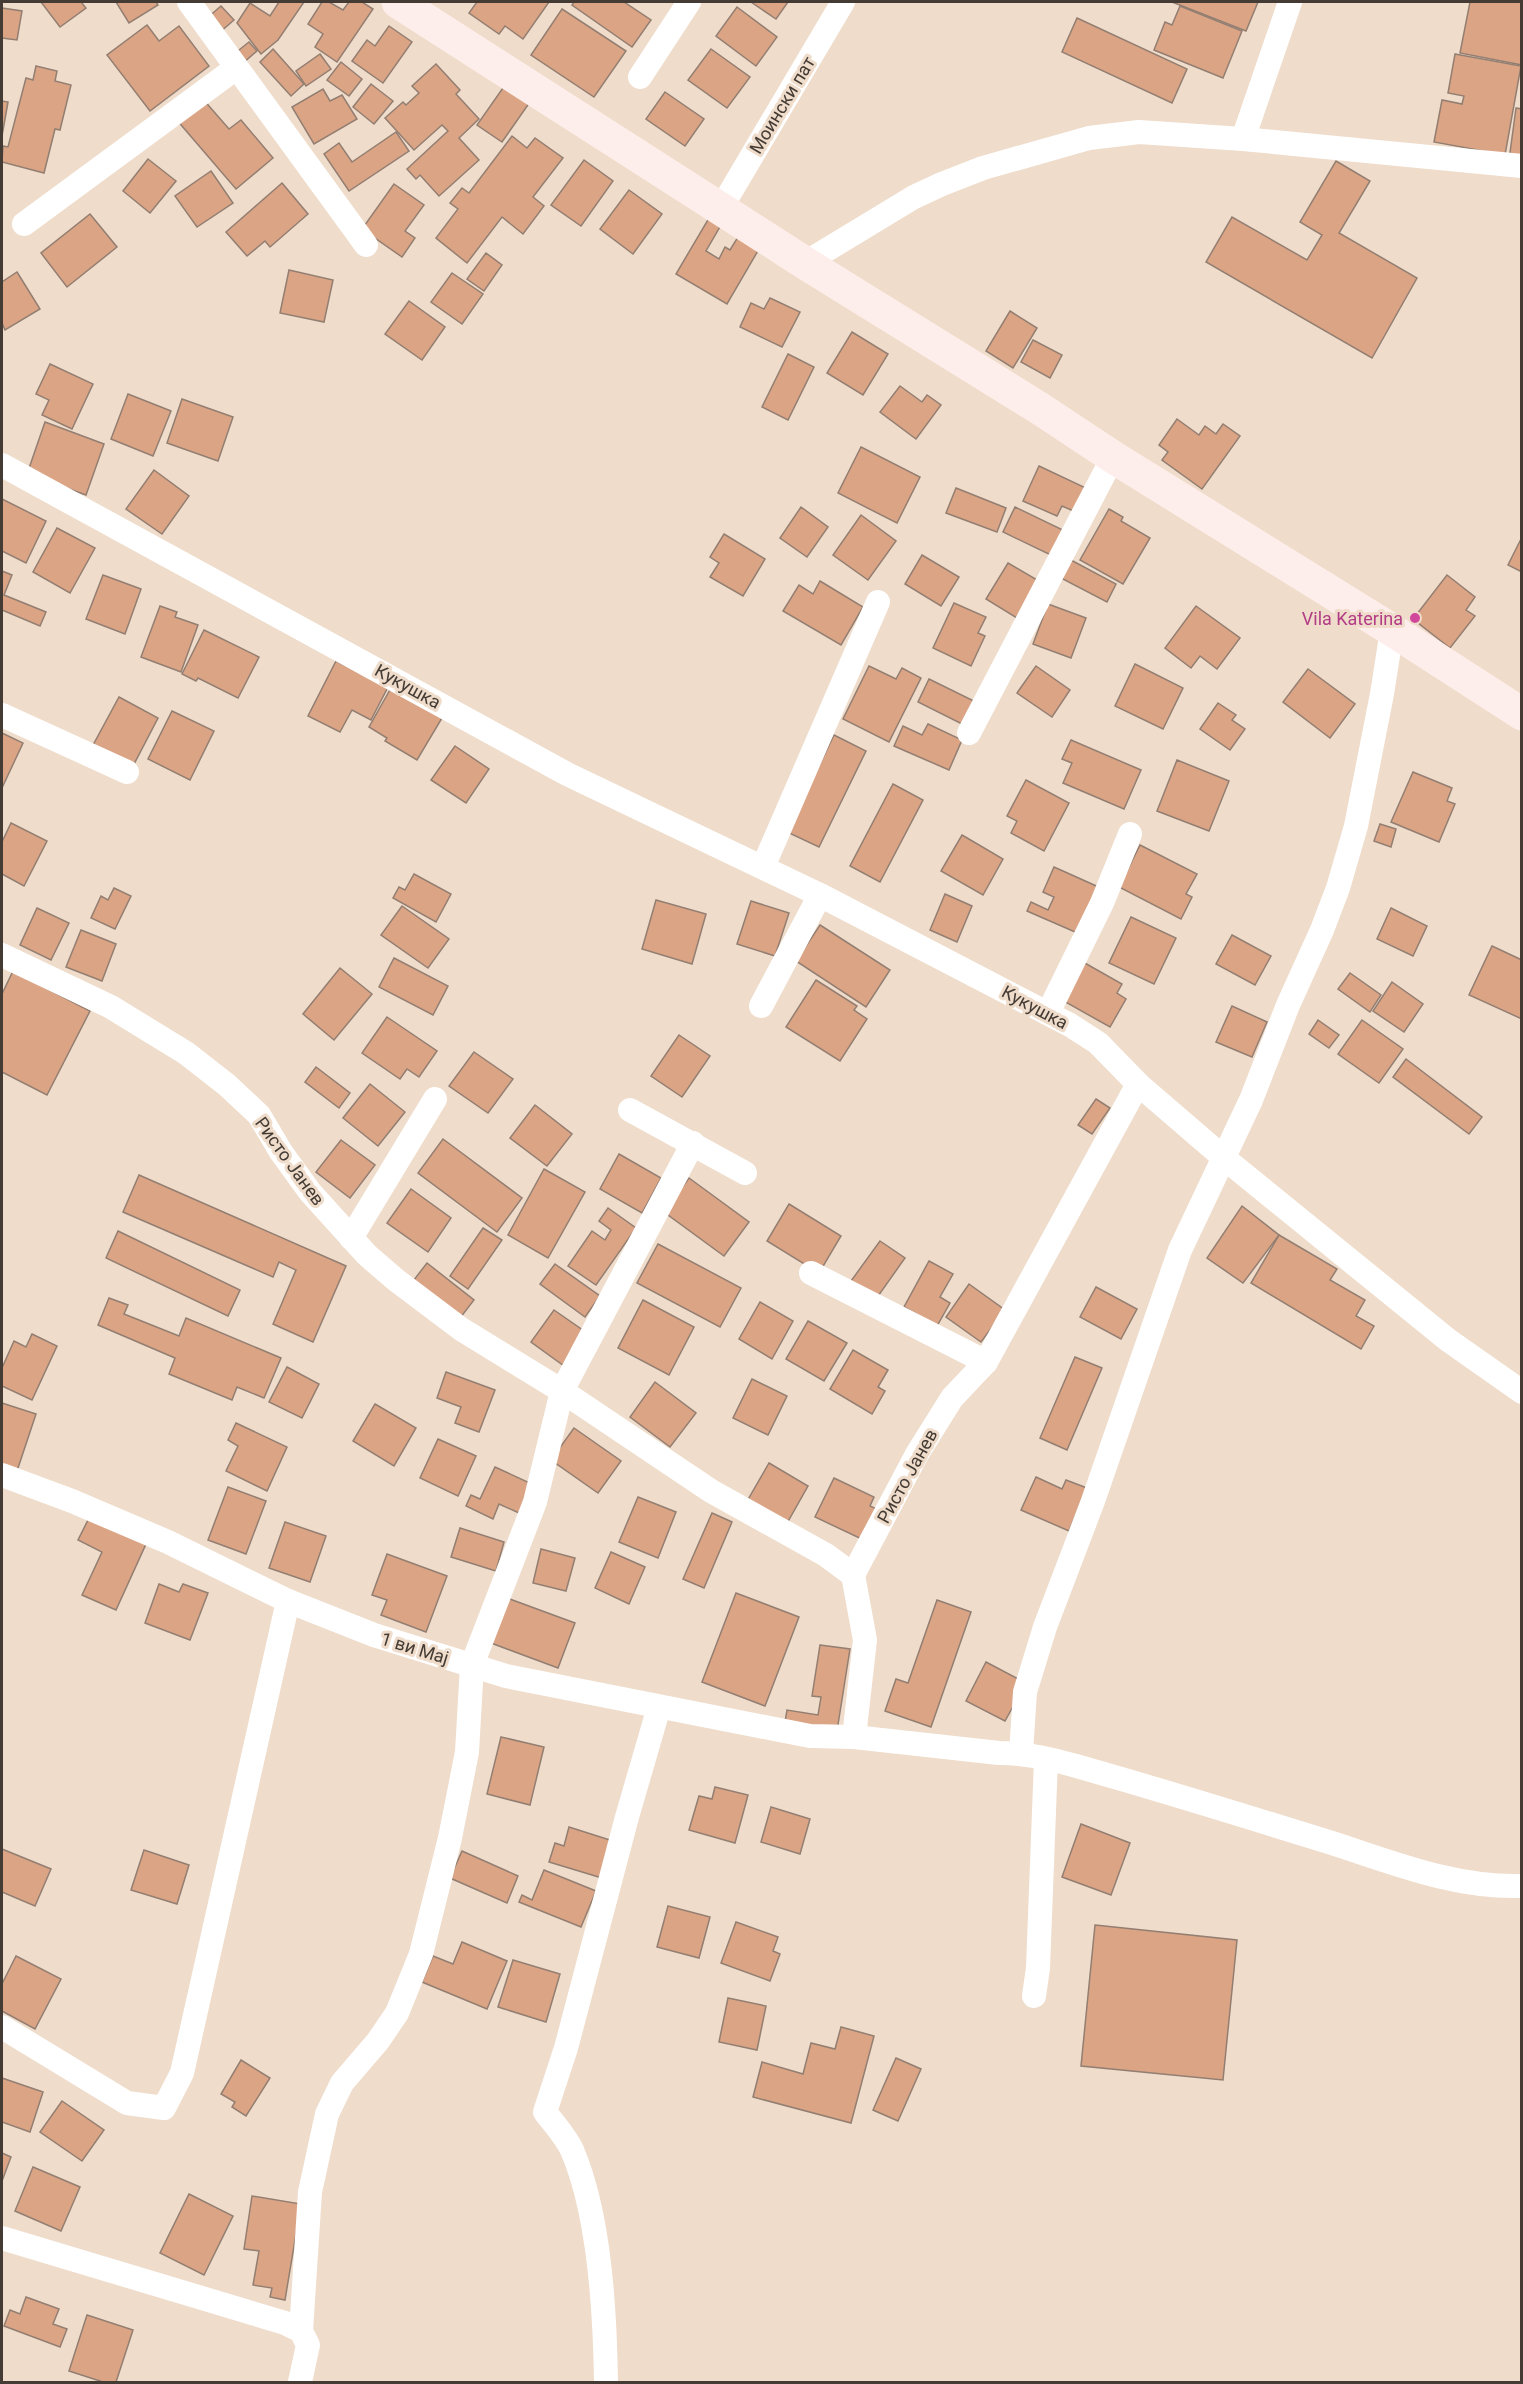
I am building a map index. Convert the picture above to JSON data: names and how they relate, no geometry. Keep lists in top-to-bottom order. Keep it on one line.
{"streets":{"street":["Моински пат","Кукушка","Ристо Јанев","1 ви Мај"]},"crossings":[["Кукушка","Ристо Јанев"]],"places":["Vila Katerina"]}
